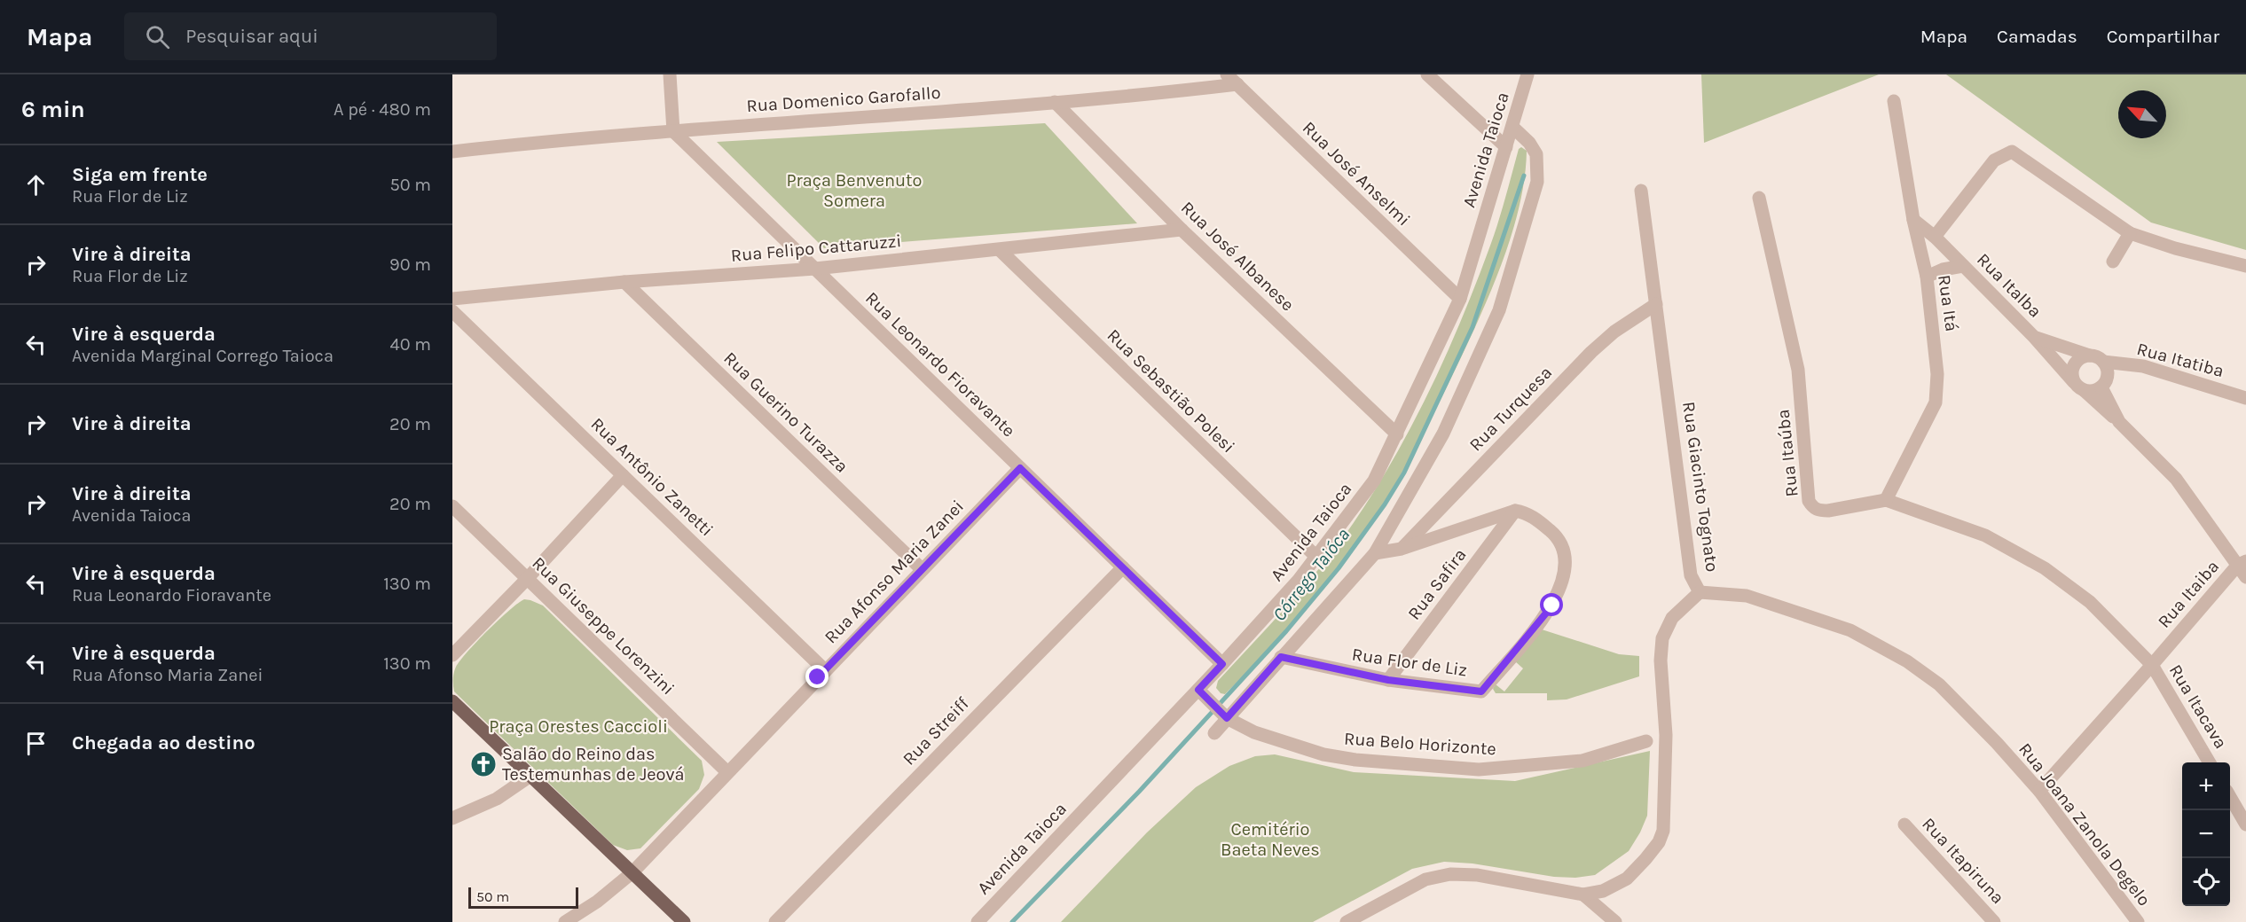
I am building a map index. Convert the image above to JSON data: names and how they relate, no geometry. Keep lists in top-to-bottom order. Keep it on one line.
{"streets":{"street":["Rua Domenico Garofallo","Avenida Taioca","Rua José Anselmi","Rua Felipo Cattaruzzi","Rua José Albanese","Rua Italba","Rua Itá","Rua Itatiba","Rua Leonardo Fioravante","Rua Sebastião Polesi","Rua Turquesa","Rua Guerino Turazza","Rua Itaúba","Rua Antônio Zanetti","Rua Giacinto Tognato","Rua Afonso Maria Zanei","Rua Safira","Rua Itaiba","Rua Giuseppe Lorenzini","Rua Flor de Liz","Rua Itacava","Rua Streiff","Rua Belo Horizonte","Rua Joana Zanola Degelo","Rua Itapiruna"]},"crossings":[["Rua Domenico Garofallo","Rua José Anselmi"],["Rua Domenico Garofallo","Rua José Albanese"],["Rua Domenico Garofallo","Rua Leonardo Fioravante"],["Avenida Taioca","Rua José Anselmi"],["Avenida Taioca","Rua José Albanese"],["Avenida Taioca","Rua Leonardo Fioravante"],["Avenida Taioca","Rua Sebastião Polesi"],["Avenida Taioca","Rua Belo Horizonte"],["Rua Felipo Cattaruzzi","Rua José Albanese"],["Rua Felipo Cattaruzzi","Rua Leonardo Fioravante"],["Rua Felipo Cattaruzzi","Rua Sebastião Polesi"],["Rua Felipo Cattaruzzi","Rua Guerino Turazza"],["Rua Italba","Rua Itá"],["Rua Italba","Rua Itatiba"],["Rua Italba","Rua Itaiba"],["Rua Itá","Rua Itaúba"],["Rua Itatiba","Rua Itaiba"],["Rua Leonardo Fioravante","Rua Afonso Maria Zanei"],["Rua Leonardo Fioravante","Rua Streiff"],["Rua Turquesa","Rua Giacinto Tognato"],["Rua Guerino Turazza","Rua Afonso Maria Zanei"],["Rua Antônio Zanetti","Rua Afonso Maria Zanei"],["Rua Giacinto Tognato","Rua Joana Zanola Degelo"],["Rua Afonso Maria Zanei","Rua Giuseppe Lorenzini"],["Rua Safira","Rua Flor de Liz"],["Rua Itaiba","Rua Itacava"],["Rua Itaiba","Rua Joana Zanola Degelo"]],"water":["Córrego Taióca"],"parks":["Praça Benvenuto Somera","Praça Orestes Caccioli","Cemitério Baeta Neves"],"places":{"church":["Salão do Reino das Testemunhas de Jeová"]},"scale_bar":"50 m","north":"top left","page":{"header":"Mapa","search":"Pesquisar aqui","nav":["Mapa","Camadas","Compartilhar"],"heading":["6 min","A pé · 480 m"],"list":[["Siga em frente","Rua Flor de Liz","50 m"],["Vire à direita","Rua Flor de Liz","90 m"],["Vire à esquerda","Avenida Marginal Corrego Taioca","40 m"],["Vire à direita","20 m"],["Vire à direita","Avenida Taioca","20 m"],["Vire à esquerda","Rua Leonardo Fioravante","130 m"],["Vire à esquerda","Rua Afonso Maria Zanei","130 m"],"Chegada ao destino"],"map_buttons":["+","−"],"scale":"50 m"}}
